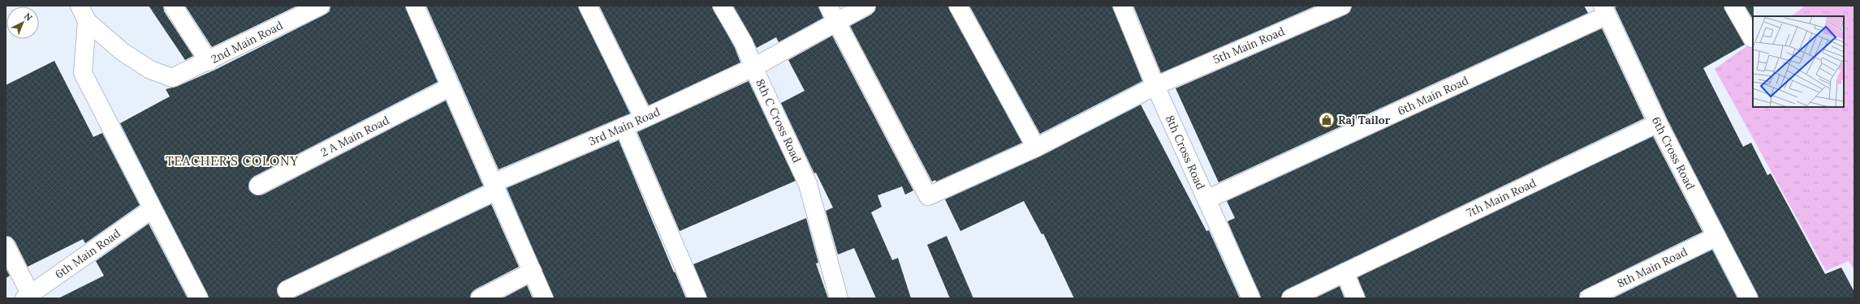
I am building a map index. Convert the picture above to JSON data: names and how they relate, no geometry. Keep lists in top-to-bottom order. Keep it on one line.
{"streets":{"street":["2nd Main Road","5th Main Road","6th Main Road","8th C Cross Road","3rd Main Road","2 A Main Road","8th Cross Road","6th Cross Road","7th Main Road","8th Main Road"]},"crossings":[["5th Main Road","8th C Cross Road"],["5th Main Road","8th Cross Road"],["6th Main Road","8th Cross Road"],["6th Main Road","6th Cross Road"],["8th C Cross Road","3rd Main Road"],["6th Cross Road","7th Main Road"],["6th Cross Road","8th Main Road"]],"districts":["TEACHER'S COLONY"],"places":{"shop":["Raj Tailor"]},"north":"top right"}
